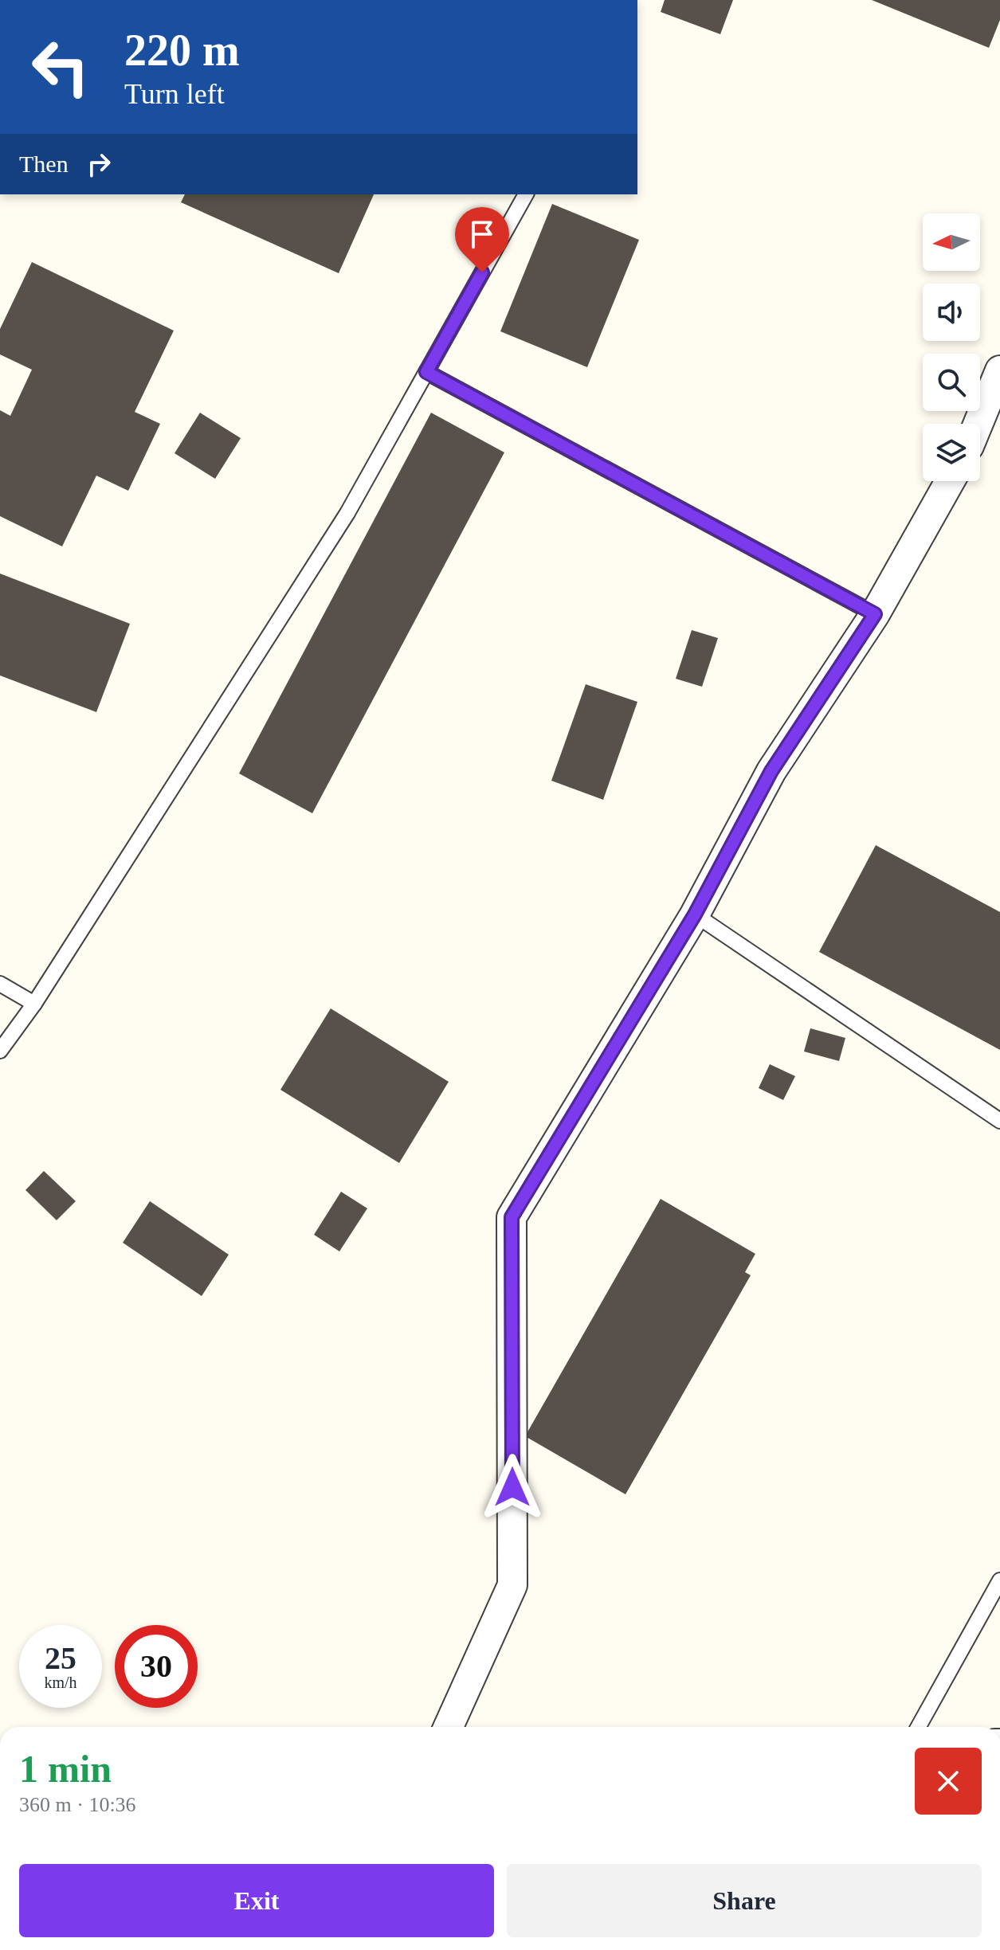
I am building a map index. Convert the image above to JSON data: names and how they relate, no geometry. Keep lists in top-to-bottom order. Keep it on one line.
{"north":"left","page":{"turn":["220 m","Turn left"],"then":"Then","speed":"25 km/h","limit":"30","heading":["1 min","360 m · 10:36"],"buttons":["Exit","Share"]}}
